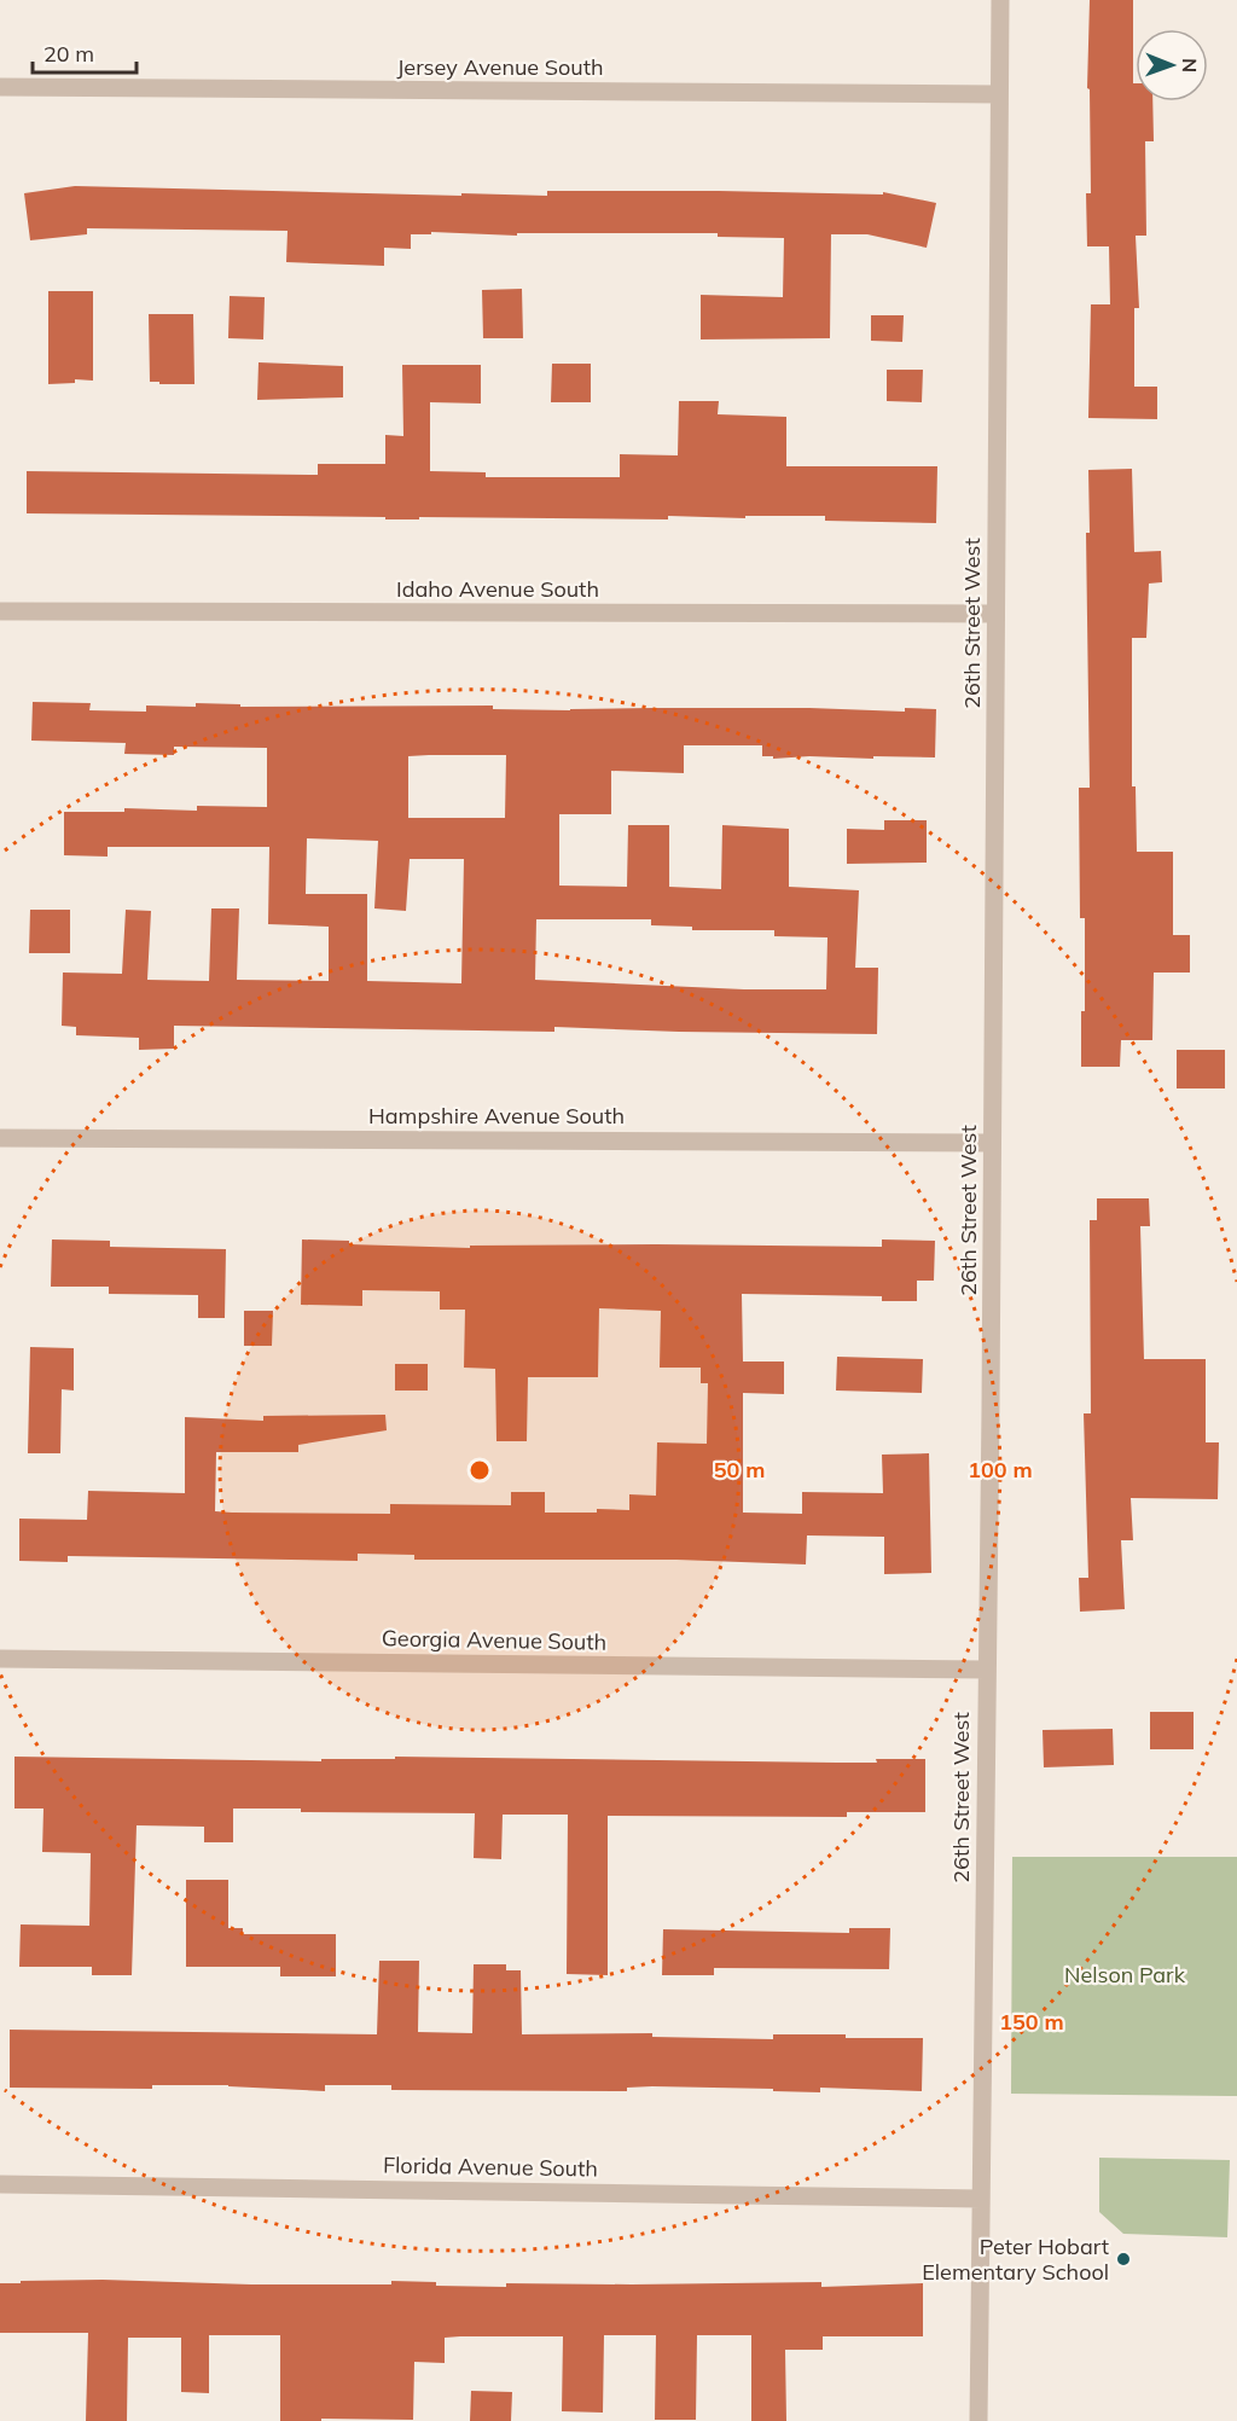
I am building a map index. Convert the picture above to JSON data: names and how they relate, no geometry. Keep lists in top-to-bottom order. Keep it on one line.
{"streets":{"street":["Jersey Avenue South","Idaho Avenue South","26th Street West","Hampshire Avenue South","Georgia Avenue South","Florida Avenue South"]},"crossings":[["Jersey Avenue South","26th Street West"],["Idaho Avenue South","26th Street West"],["26th Street West","Hampshire Avenue South"],["26th Street West","Georgia Avenue South"],["26th Street West","Florida Avenue South"]],"parks":["Nelson Park"],"places":["Peter Hobart Elementary School"],"scale_bar":"20 m","north":"right","rings":["50 m","100 m","150 m"]}
